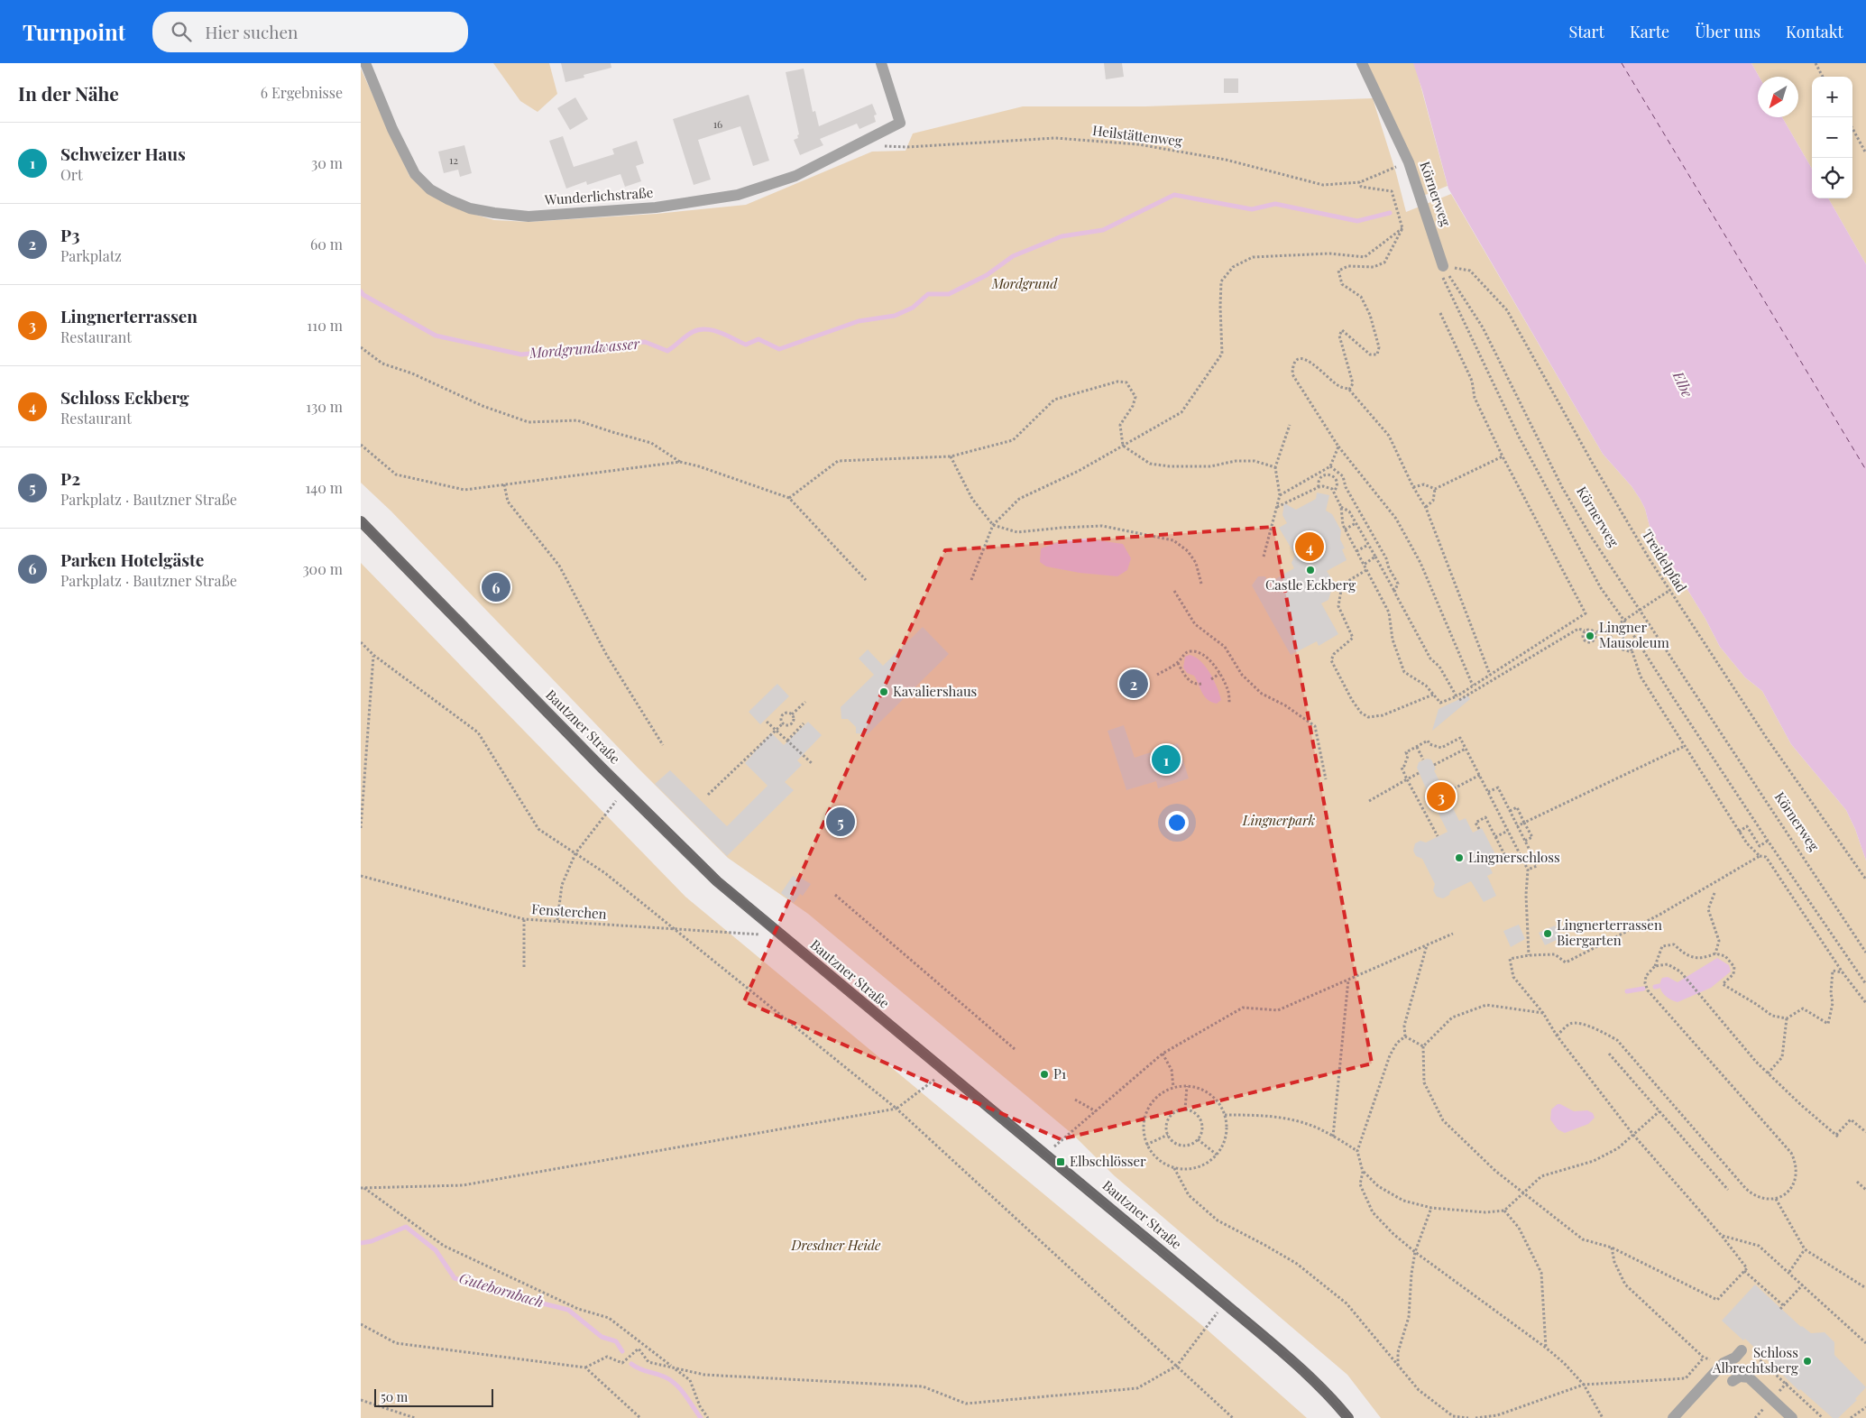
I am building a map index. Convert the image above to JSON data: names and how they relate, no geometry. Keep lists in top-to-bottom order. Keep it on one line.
{"streets":{"main road":["Bautzner Straße"],"street":["Körnerweg","Wunderlichstraße"],"path":["Heilstättenweg","Treidelpfad","Fensterchen"]},"crossings":[["Heilstättenweg","Körnerweg"],["Körnerweg","Treidelpfad"],["Bautzner Straße","Fensterchen"]],"water":["Mordgrundwasser","Elbe","Gutebornbach"],"parks":["Mordgrund","Lingnerpark","Dresdner Heide"],"places":{"other":["Castle Eckberg","Lingner Mausoleum","Kavaliershaus","Lingnerschloss","Lingnerterrassen Biergarten","P1","Schloss Albrechtsberg"],"transit":["Elbschlösser"]},"house_numbers":["16","12"],"scale_bar":"50 m","north":"bottom left","page":{"header":"Turnpoint","search":"Hier suchen","nav":["Start","Karte","Über uns","Kontakt"],"heading":["In der Nähe","6 Ergebnisse"],"map_buttons":["+","−"],"list":[{"mark":"1","name":"Schweizer Haus","note":"Ort","value":"30 m"},{"mark":"2","name":"P3","note":"Parkplatz","value":"60 m"},{"mark":"3","name":"Lingnerterrassen","note":"Restaurant","value":"110 m"},{"mark":"4","name":"Schloss Eckberg","note":"Restaurant","value":"130 m"},{"mark":"5","name":"P2","note":"Parkplatz · Bautzner Straße","value":"140 m"},{"mark":"6","name":"Parken Hotelgäste","note":"Parkplatz · Bautzner Straße","value":"300 m"}],"pins":["4","6","2","1","3","5"],"scale":"50 m"}}
